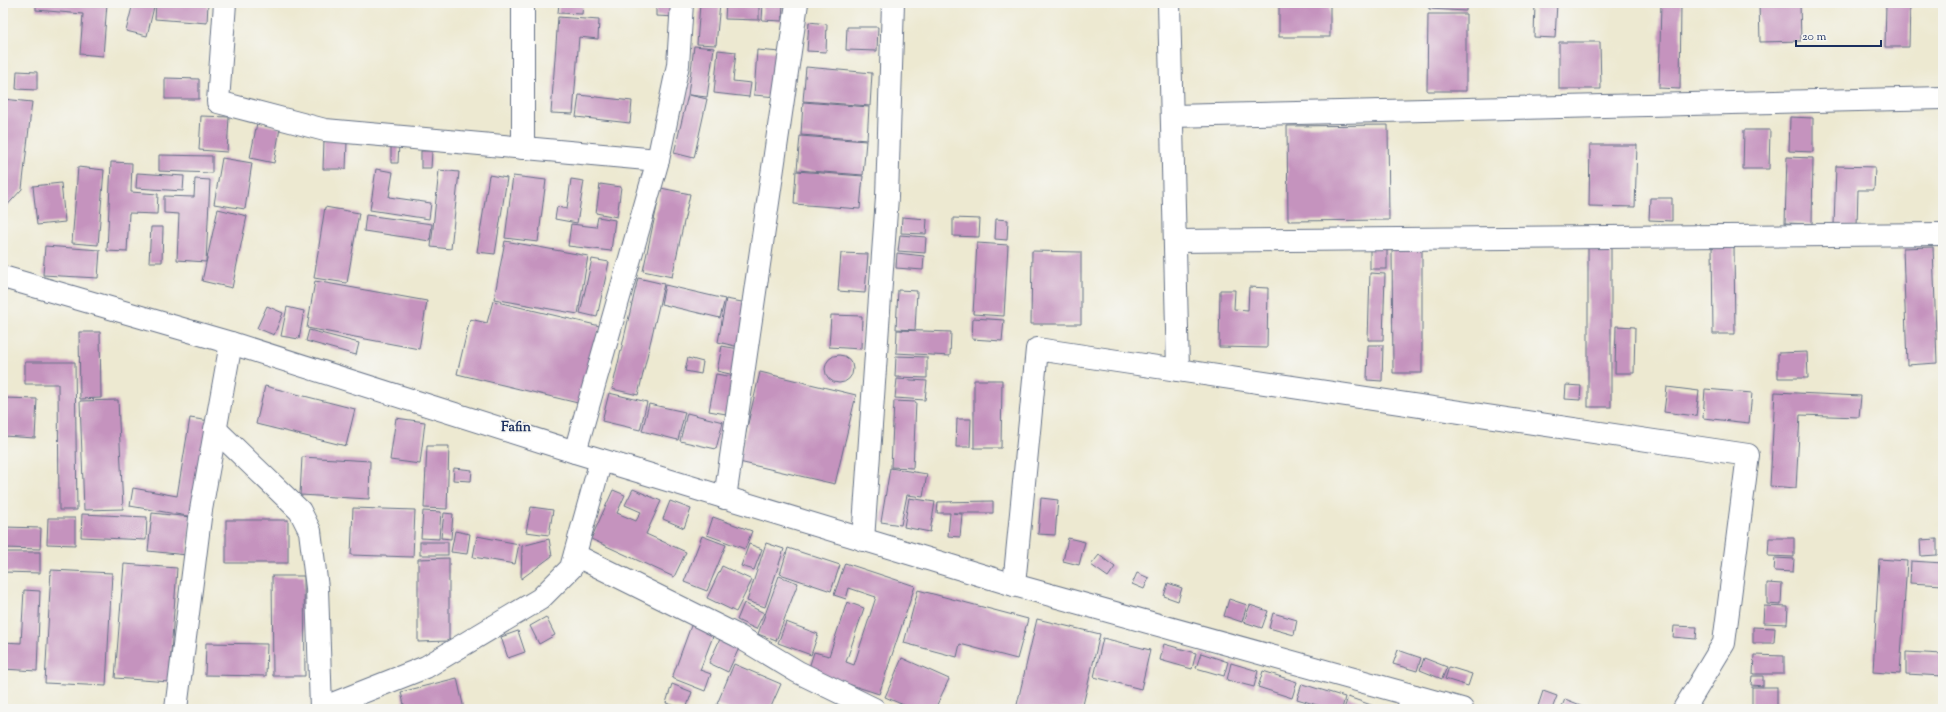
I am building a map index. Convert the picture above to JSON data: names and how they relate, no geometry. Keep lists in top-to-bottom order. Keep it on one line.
{"districts":["Fafin"],"scale_bar":"20 m"}
